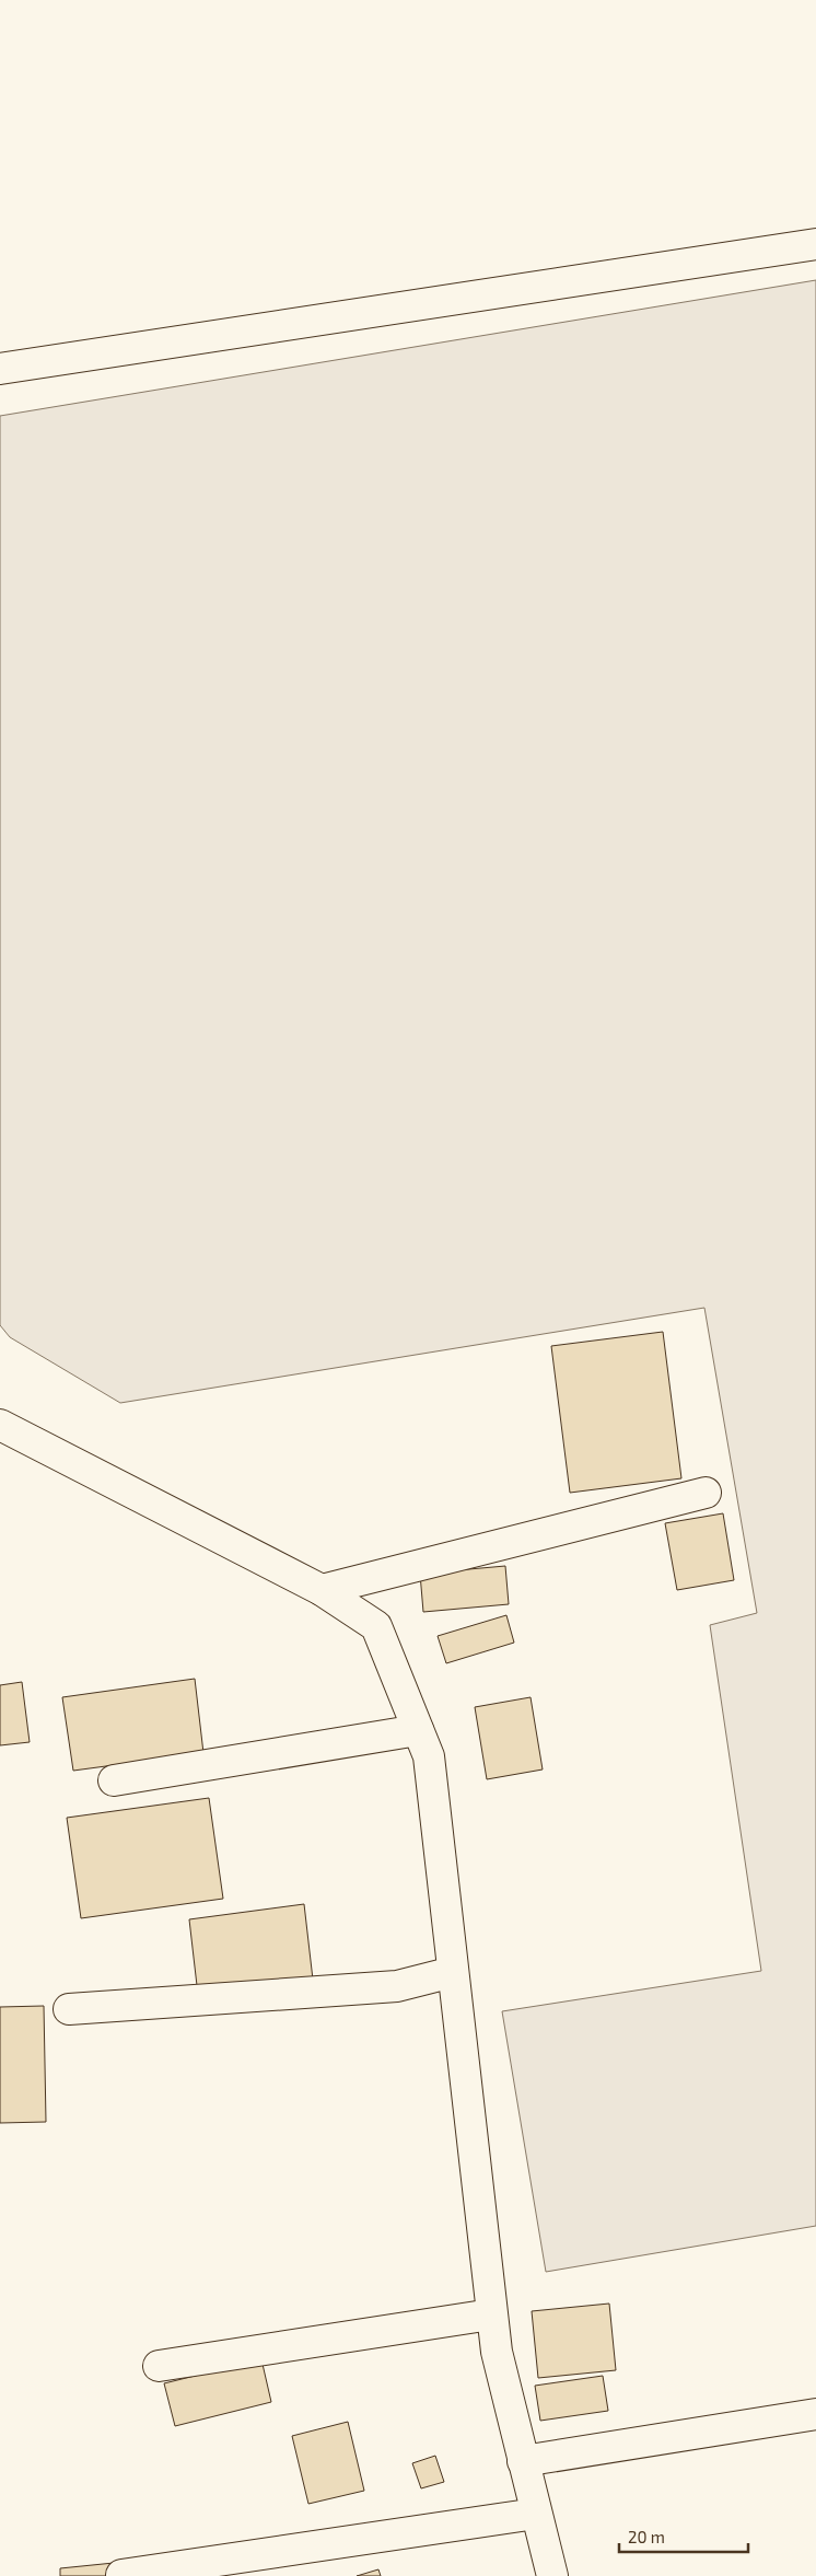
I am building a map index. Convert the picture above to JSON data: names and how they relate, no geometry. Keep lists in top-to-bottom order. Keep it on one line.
{"scale_bar":"20 m"}
